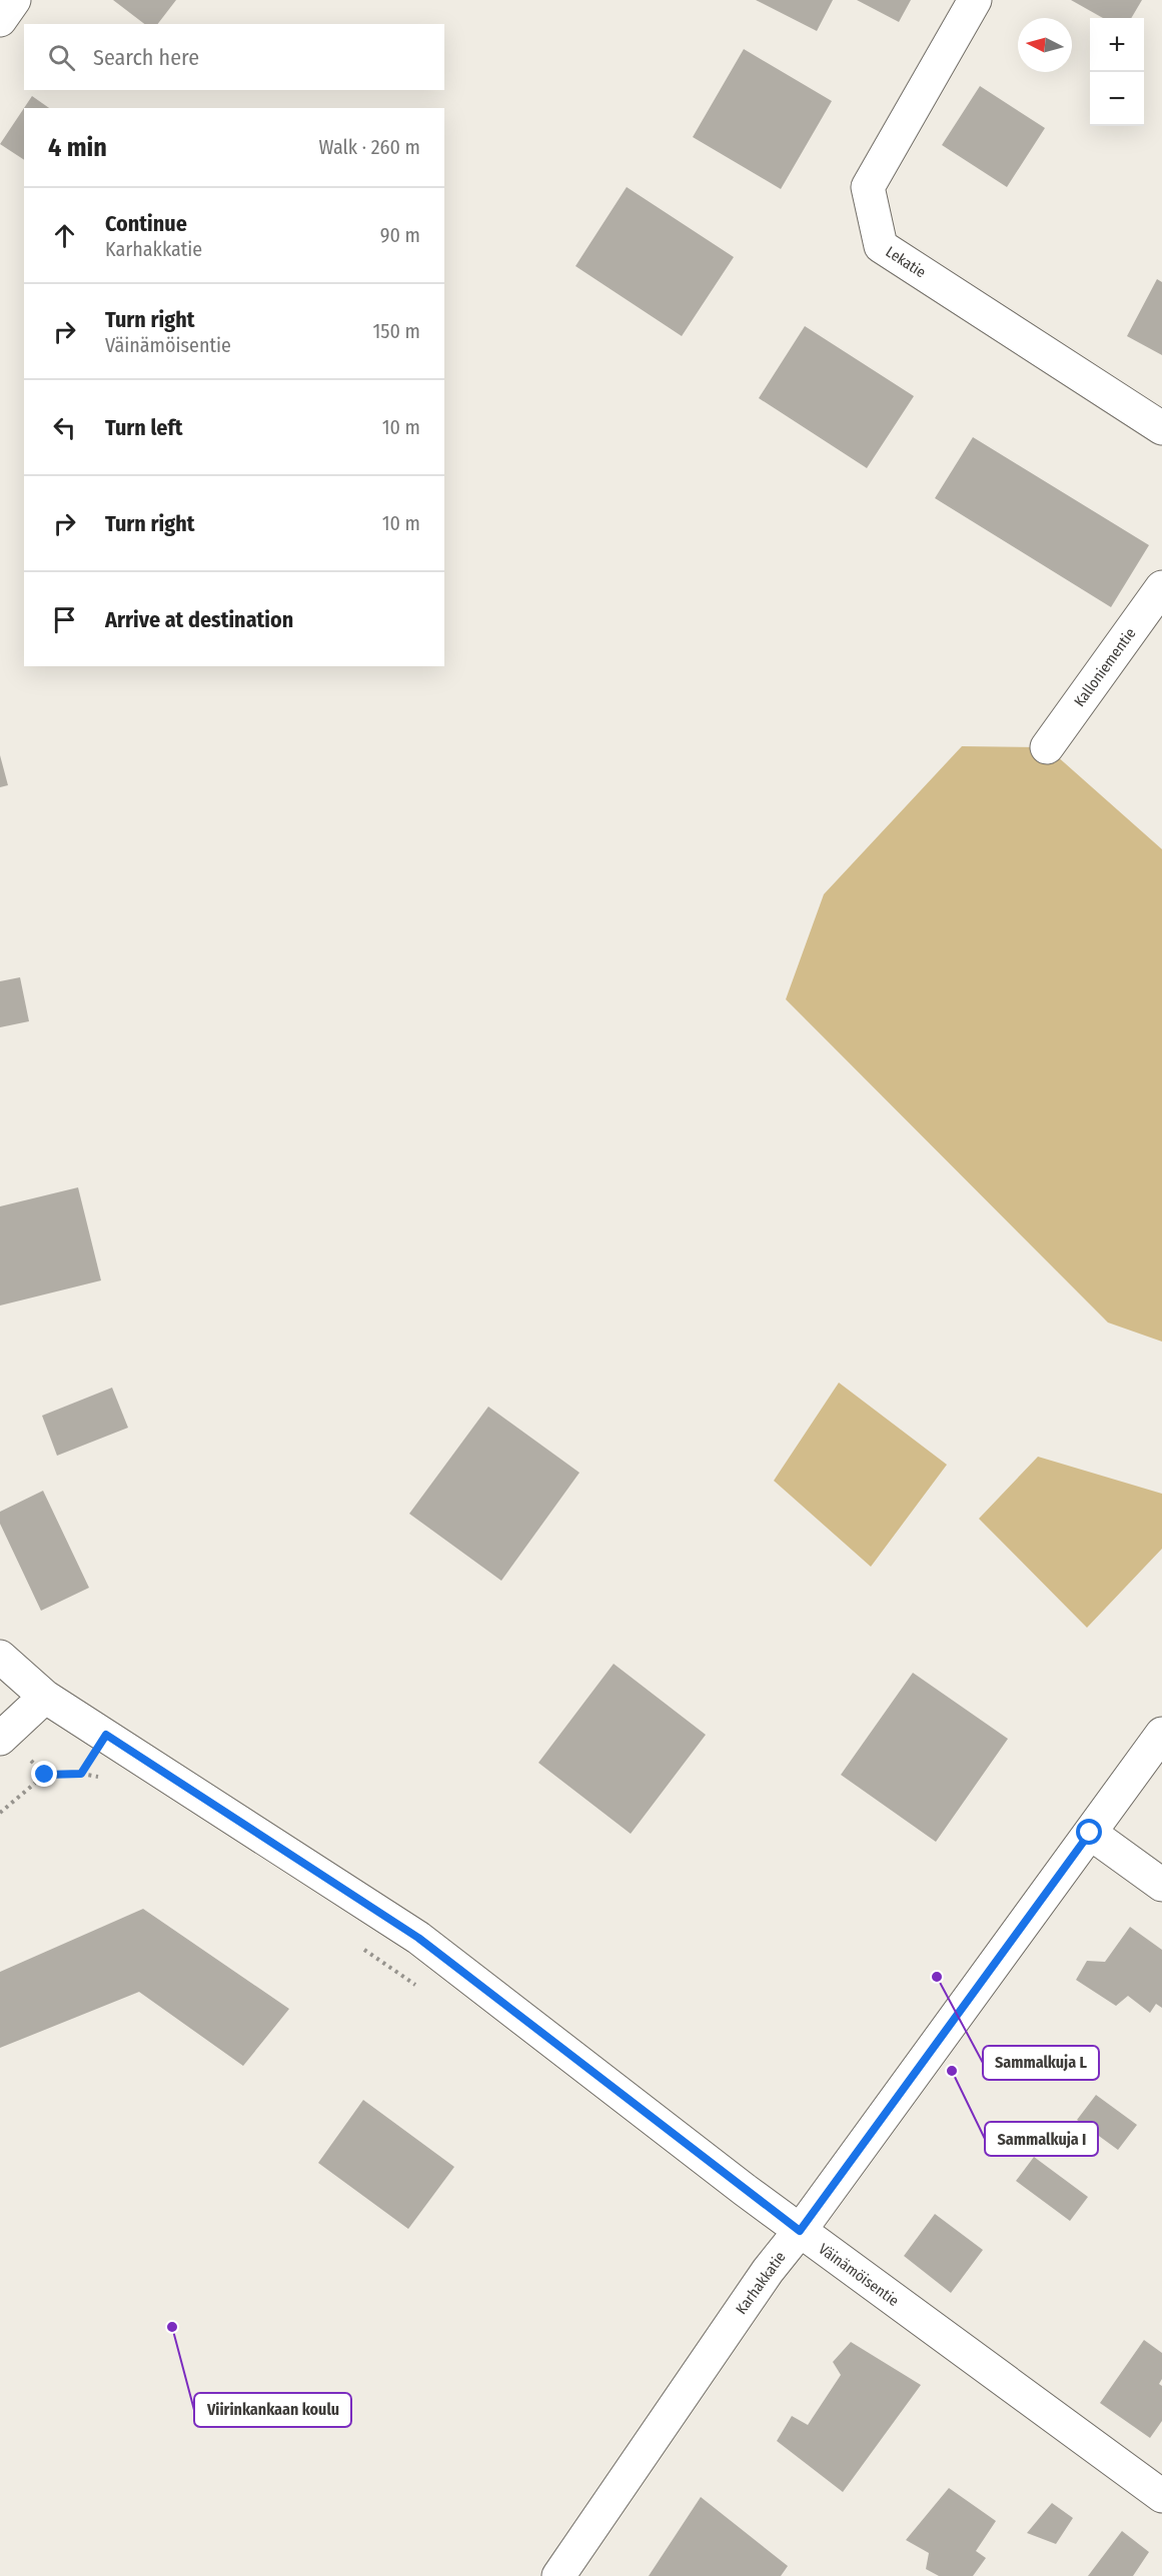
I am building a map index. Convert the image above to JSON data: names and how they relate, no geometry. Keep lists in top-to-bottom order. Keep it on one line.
{"streets":{"street":["Lekatie","Kalloniementie","Väinämöisentie","Karhakkatie"]},"crossings":[["Väinämöisentie","Karhakkatie"]],"places":["Sammalkuja L","Sammalkuja I","Viirinkankaan koulu"],"north":"left","page":{"map_buttons":["+","−"],"search":"Search here","heading":["4 min","Walk · 260 m"],"list":[["Continue","Karhakkatie","90 m"],["Turn right","Väinämöisentie","150 m"],["Turn left","10 m"],["Turn right","10 m"],"Arrive at destination"]}}
